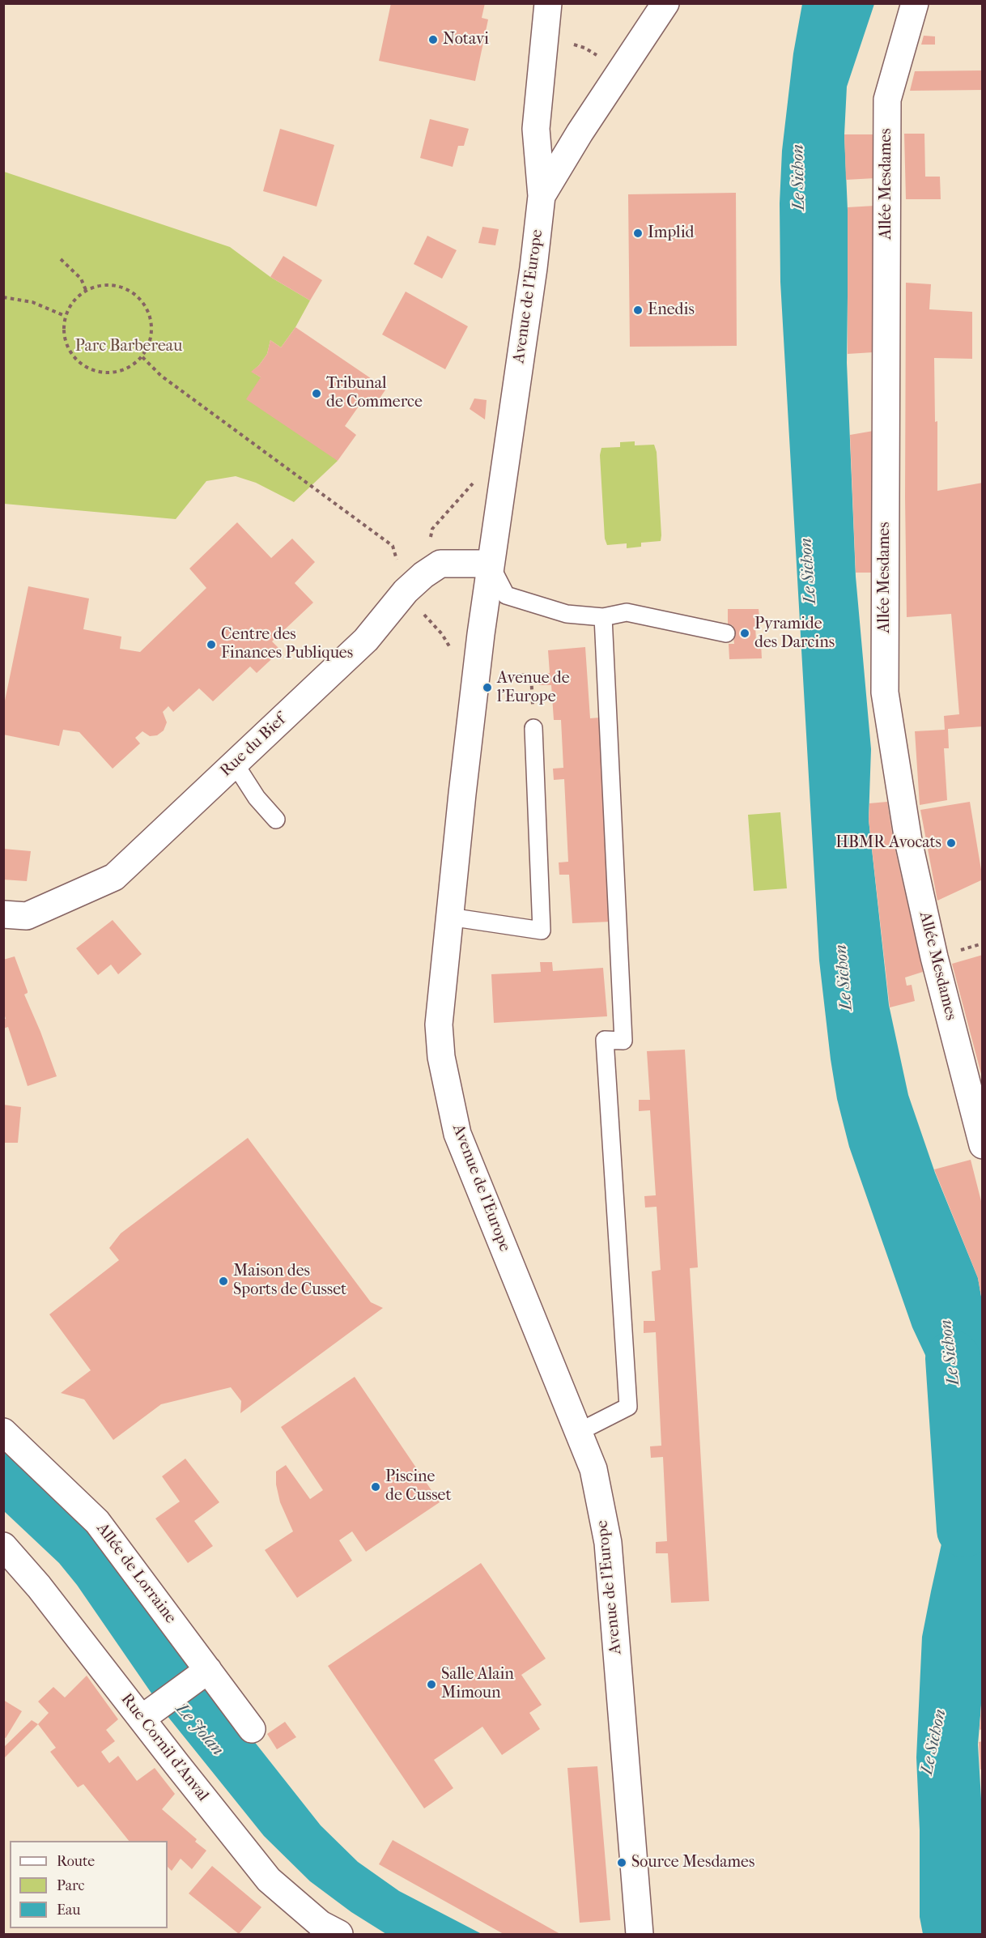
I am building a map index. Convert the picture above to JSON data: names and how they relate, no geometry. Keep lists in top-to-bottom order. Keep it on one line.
{"streets":{"street":["Allée Mesdames","Avenue de l'Europe","Rue du Bief","Allée de Lorraine","Rue Cornil d'Anval"]},"crossings":[["Avenue de l'Europe","Rue du Bief"]],"water":["Le Sichon","Le Jolan"],"parks":["Parc Barbereau"],"places":["Notavi","Implid","Enedis","Tribunal de Commerce","Pyramide des Darcins","Centre des Finances Publiques","Avenue de l'Europe","HBMR Avocats","Maison des Sports de Cusset","Piscine de Cusset","Salle Alain Mimoun","Source Mesdames"],"legend":["Route","Parc","Eau"]}
